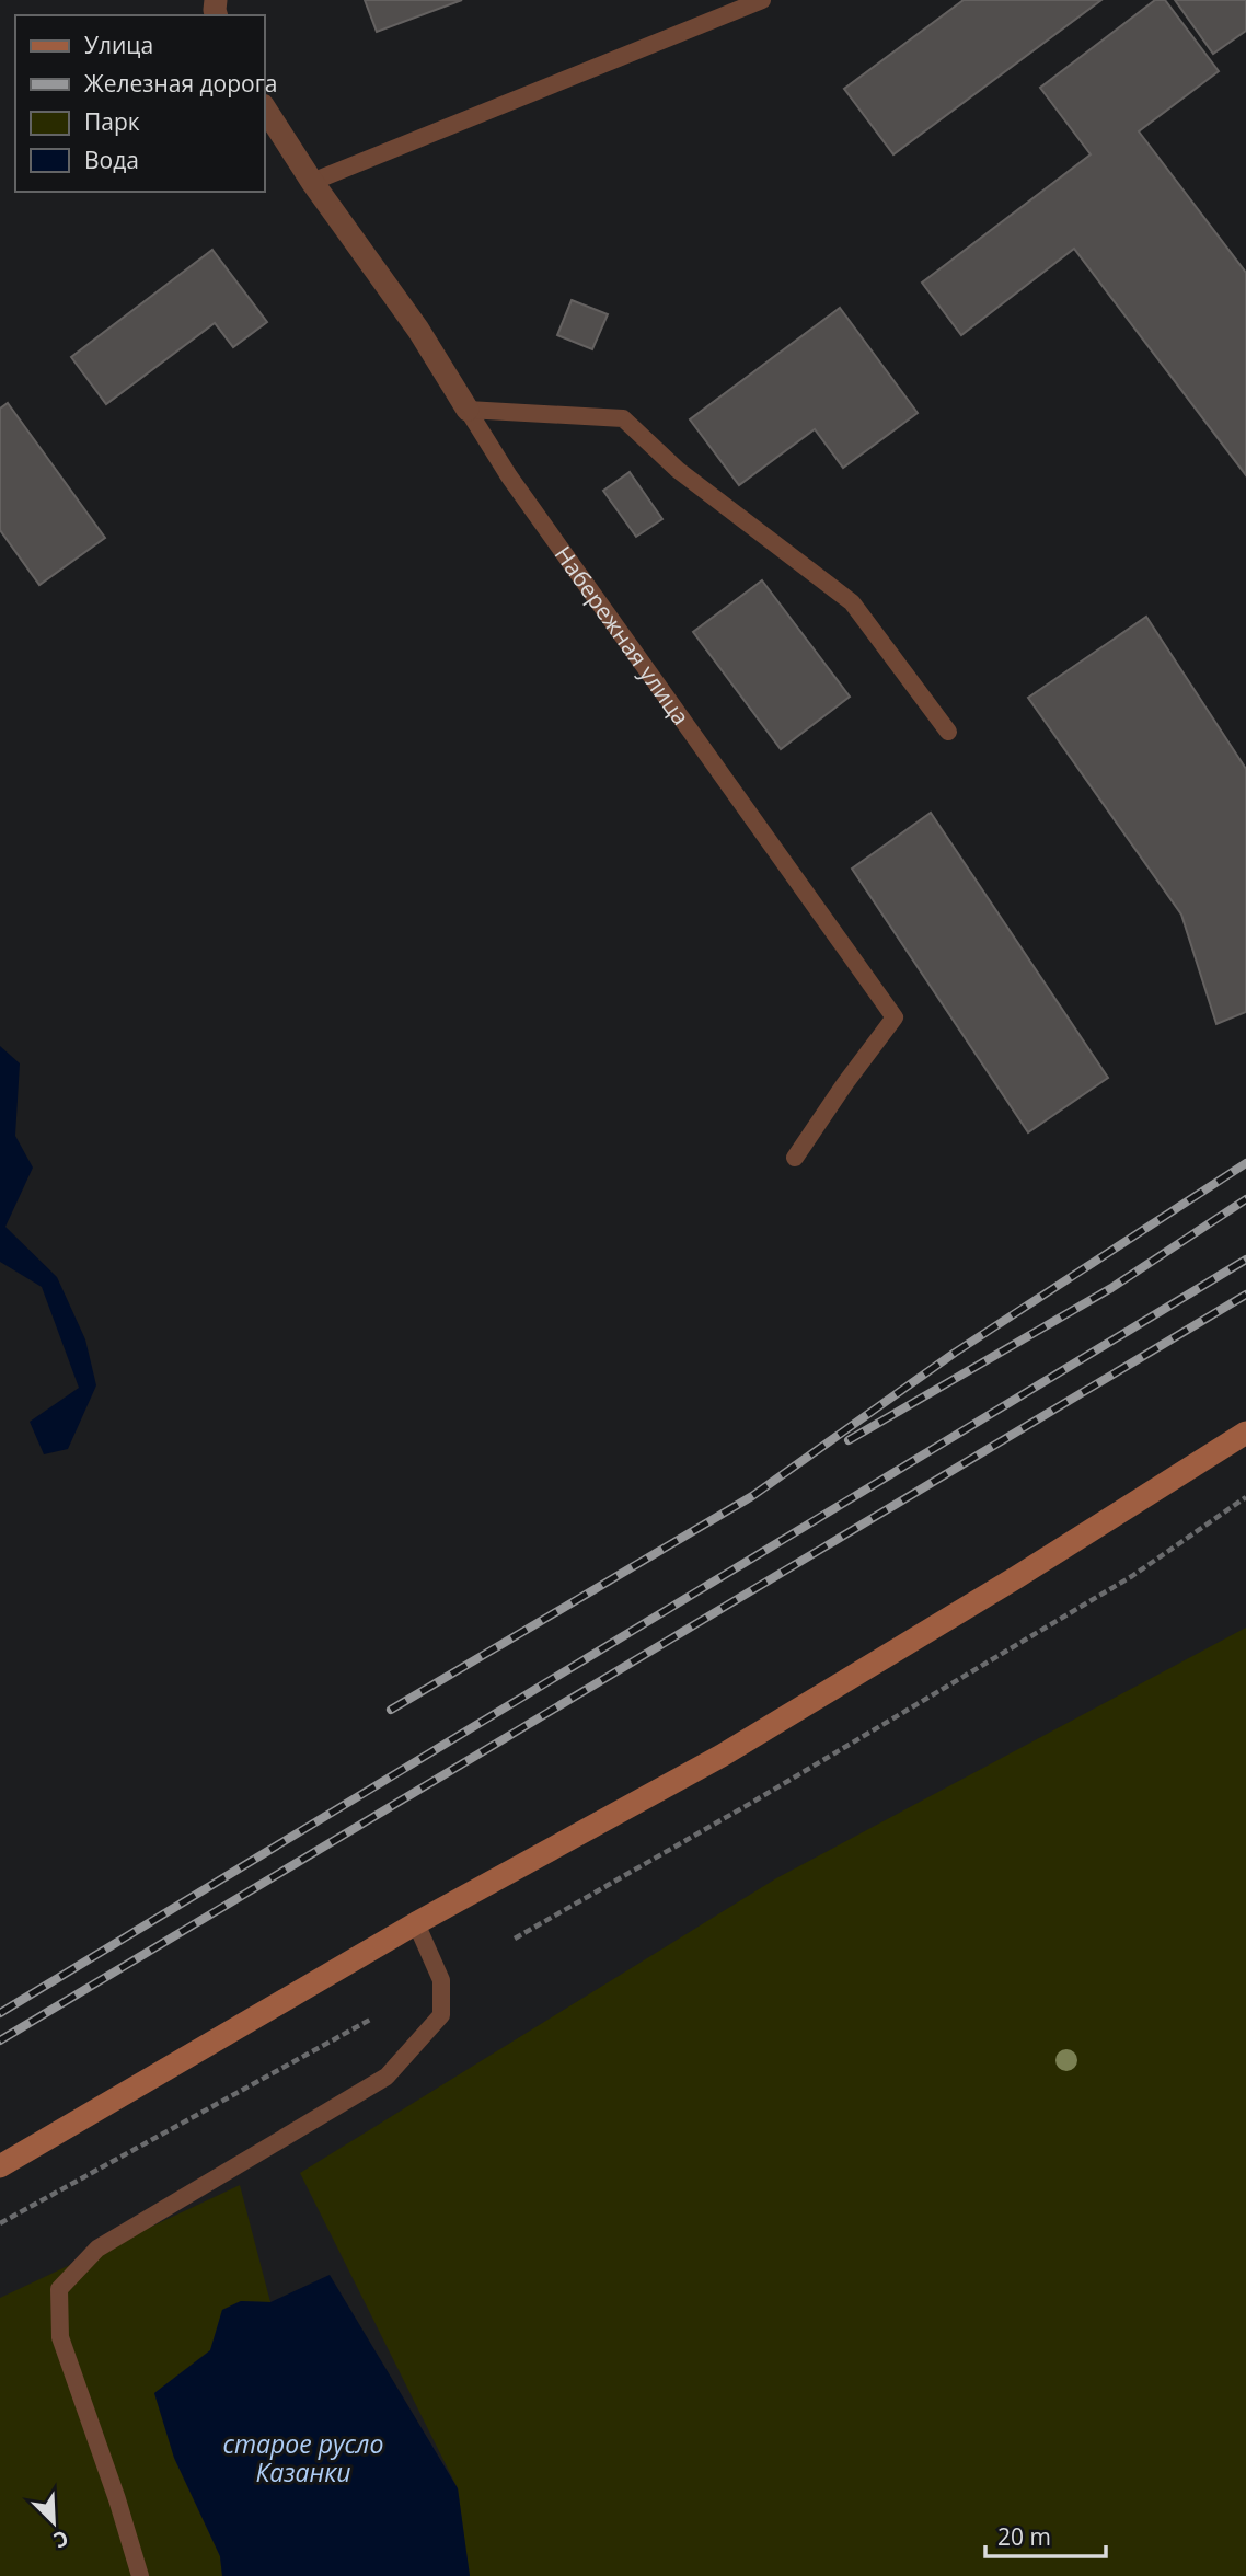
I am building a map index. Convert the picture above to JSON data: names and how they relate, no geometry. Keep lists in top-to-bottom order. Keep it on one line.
{"streets":{"street":["Набережная улица"]},"water":["старое русло Казанки"],"legend":["Улица","Железная дорога","Парк","Вода"],"scale_bar":"20 m","north":"bottom right"}
